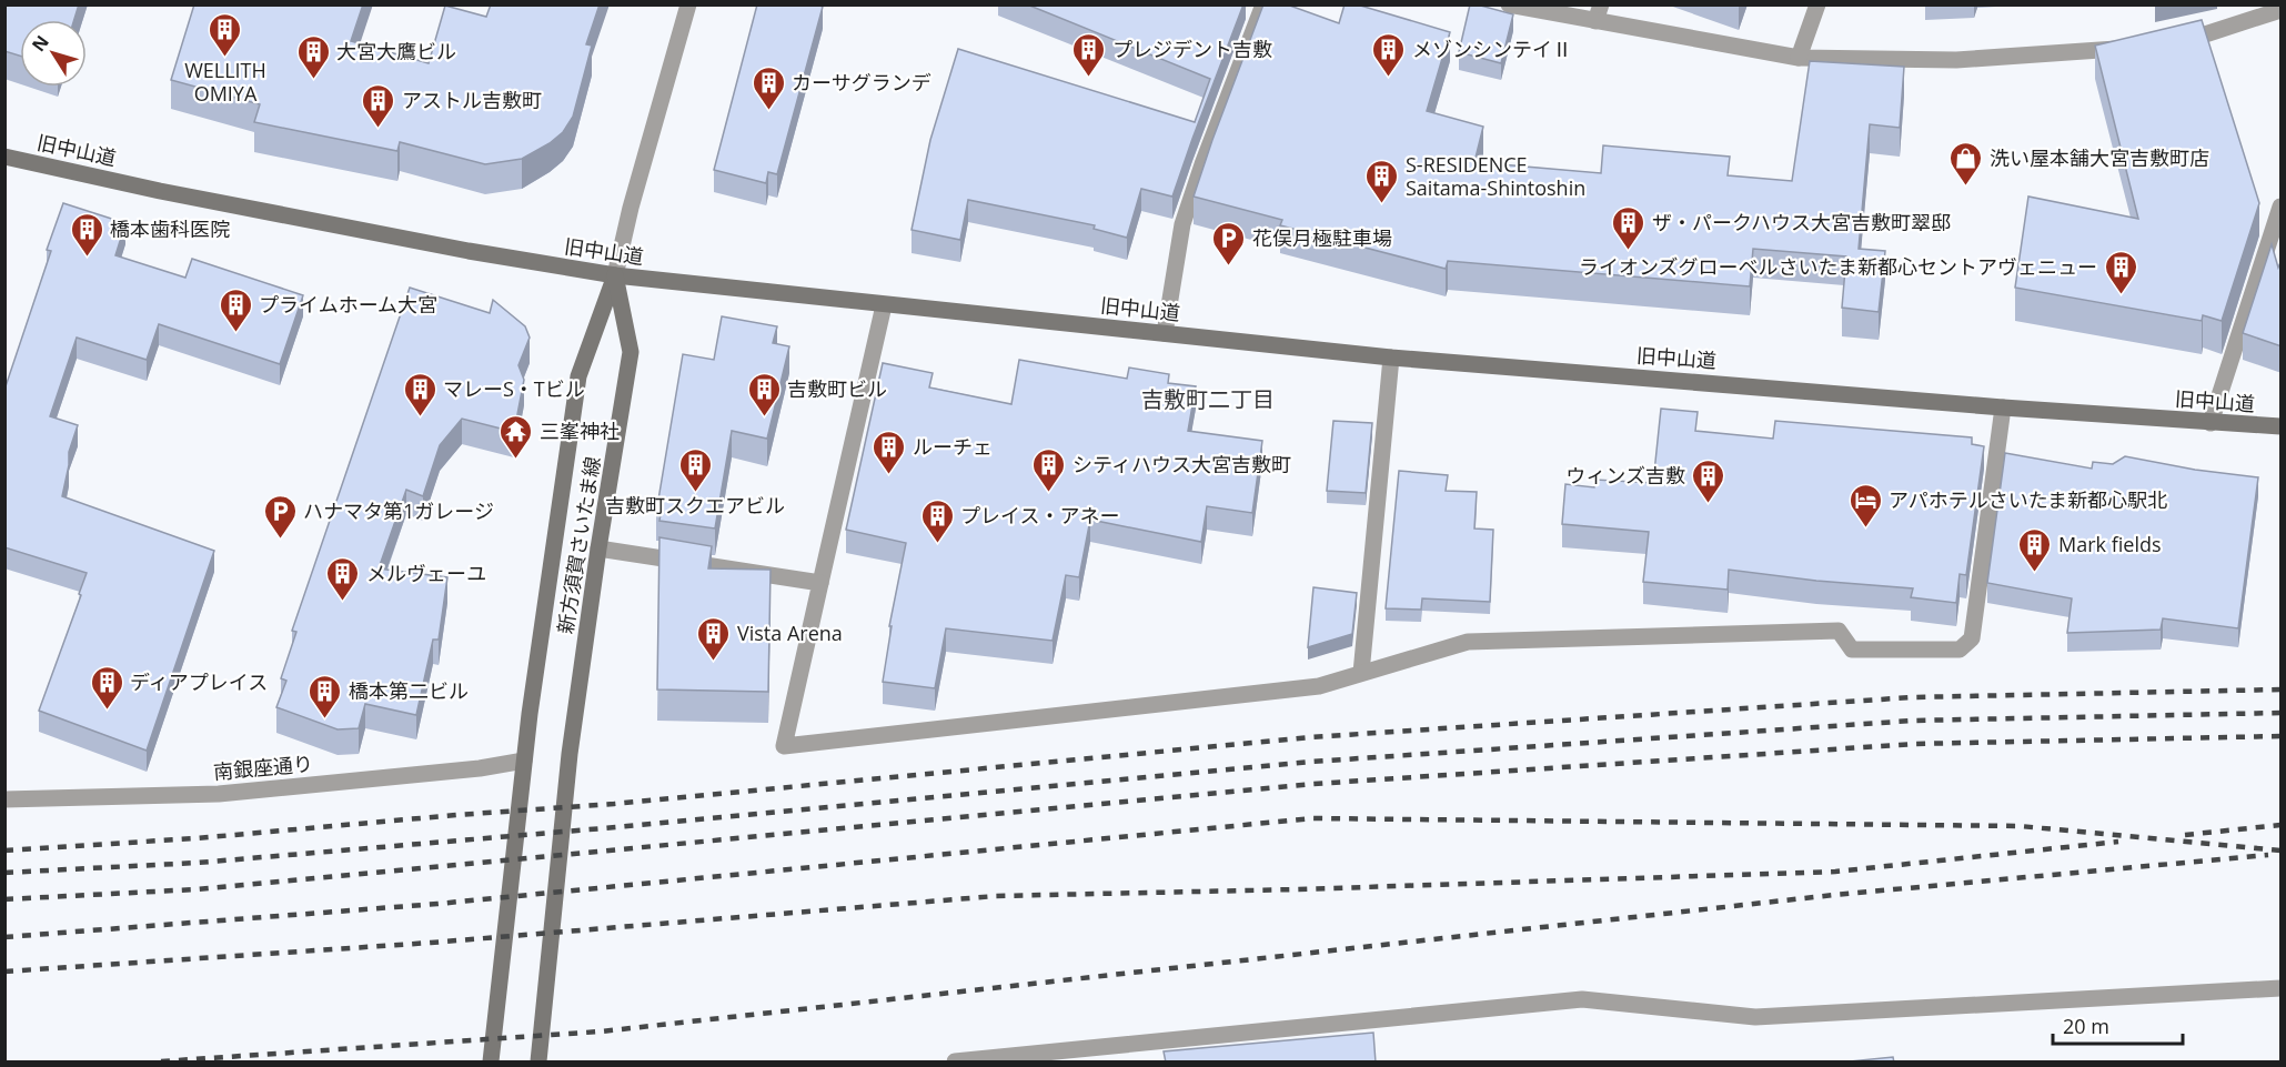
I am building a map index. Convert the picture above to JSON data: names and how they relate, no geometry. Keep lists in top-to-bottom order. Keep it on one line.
{"streets":{"main road":["旧中山道","新方須賀さいたま線"],"street":["南銀座通り"]},"crossings":[["旧中山道","新方須賀さいたま線"],["新方須賀さいたま線","南銀座通り"]],"districts":["吉敷町二丁目"],"places":{"building":["WELLITH OMIYA","プレジデント吉敷","メゾンシンテイⅡ","大宮大鷹ビル","カーサグランデ","アストル吉敷町","S-RESIDENCE Saitama-Shintoshin","ザ・パークハウス大宮吉敷町翠邸","橋本歯科医院","ライオンズグローベルさいたま新都心セントアヴェニュー","プライムホーム大宮","マレーS・Tビル","吉敷町ビル","ルーチェ","吉敷町スクエアビル","シティハウス大宮吉敷町","ウィンズ吉敷","プレイス・アネー","Mark fields","メルヴェーユ","Vista Arena","ディアプレイス","橋本第二ビル"],"shop":["洗い屋本舗大宮吉敷町店"],"parking":["花俣月極駐車場","ハナマタ第1ガレージ"],"temple":["三峯神社"],"hotel":["アパホテルさいたま新都心駅北"]},"scale_bar":"20 m","north":"top left"}
